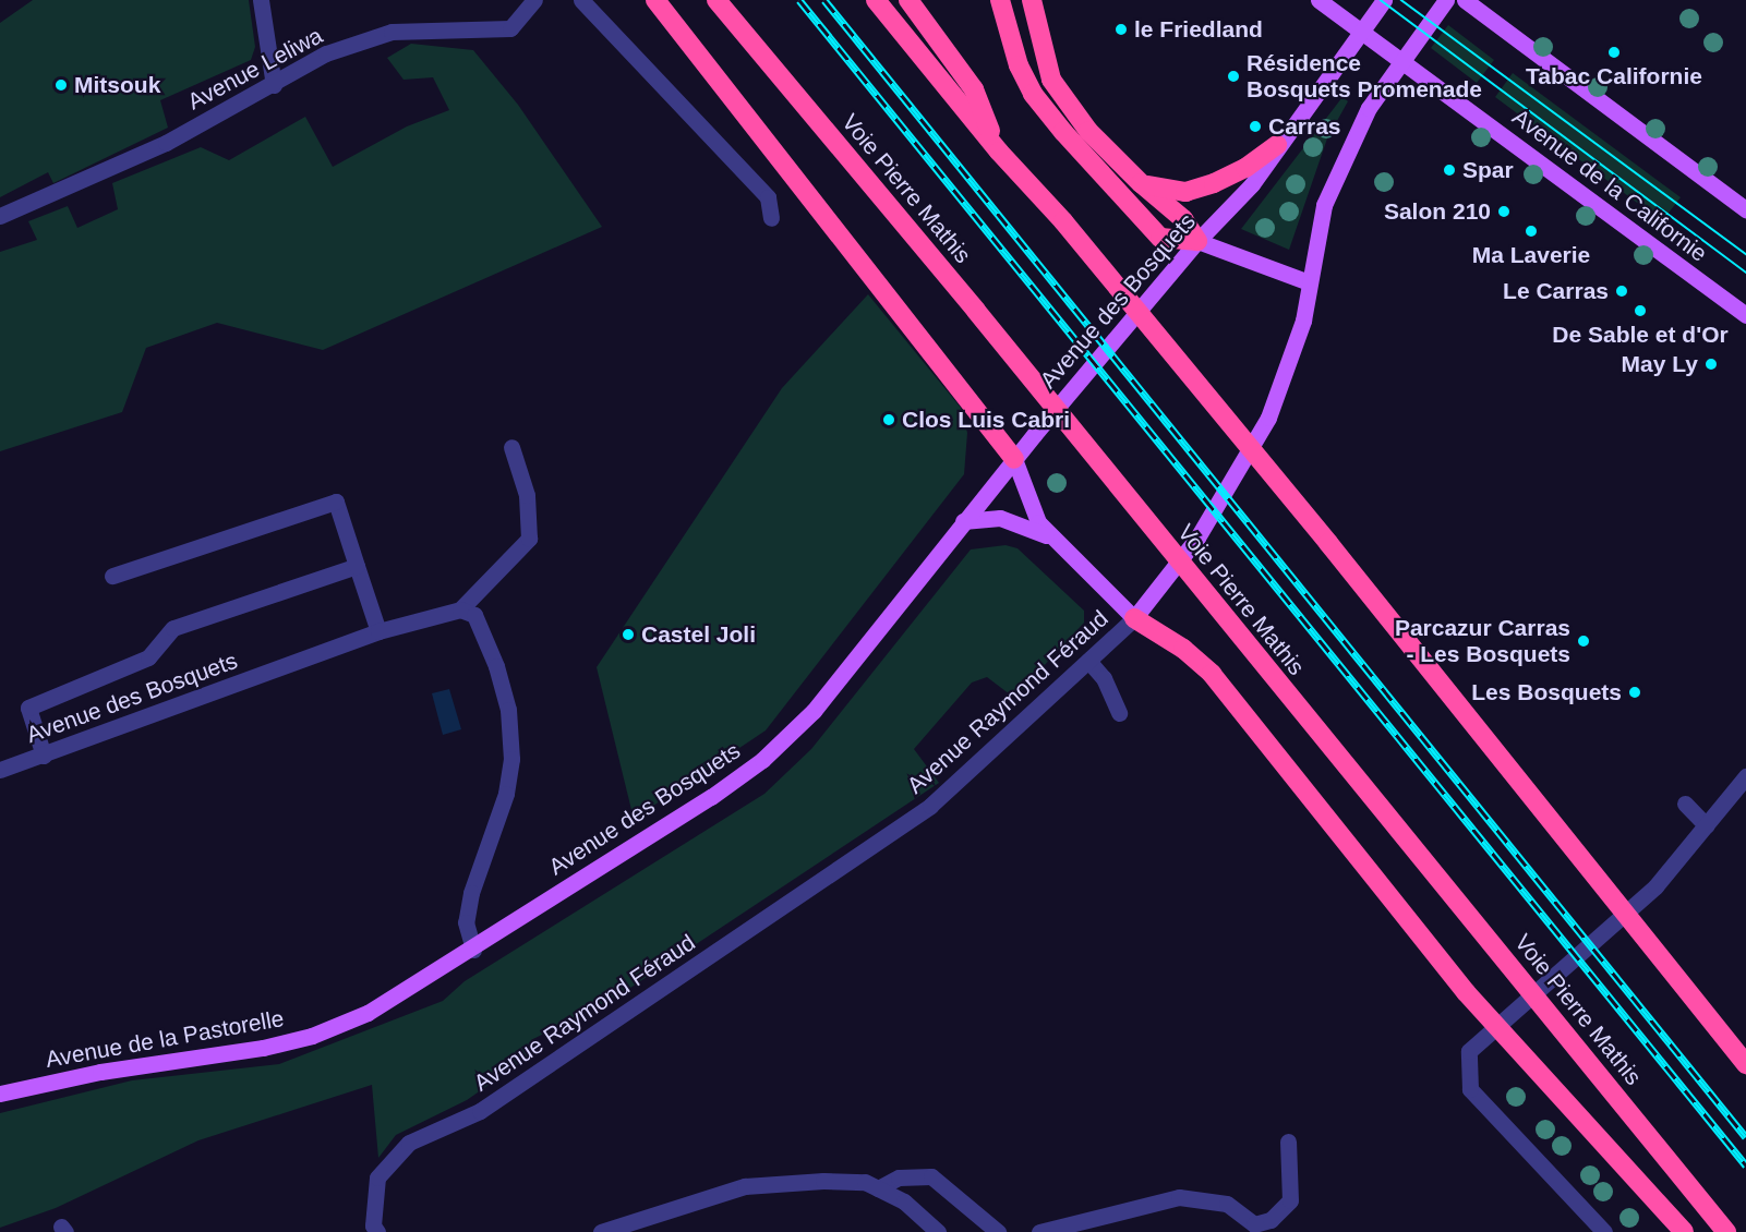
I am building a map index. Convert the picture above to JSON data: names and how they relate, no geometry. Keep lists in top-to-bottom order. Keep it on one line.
{"streets":{"highway":["Voie Pierre Mathis"],"main road":["Avenue de la Californie","Avenue des Bosquets","Avenue Raymond Féraud","Avenue de la Pastorelle"],"street":["Avenue Leliwa"]},"crossings":[["Avenue de la Californie","Avenue des Bosquets"],["Avenue de la Californie","Avenue Raymond Féraud"],["Avenue des Bosquets","Avenue de la Pastorelle"]],"places":["le Friedland","Tabac Californie","Résidence Bosquets Promenade","Mitsouk","Carras","Spar","Salon 210","Ma Laverie","Le Carras","De Sable et d'Or","May Ly","Clos Luis Cabri","Castel Joli","Parcazur Carras - Les Bosquets","Les Bosquets"]}
